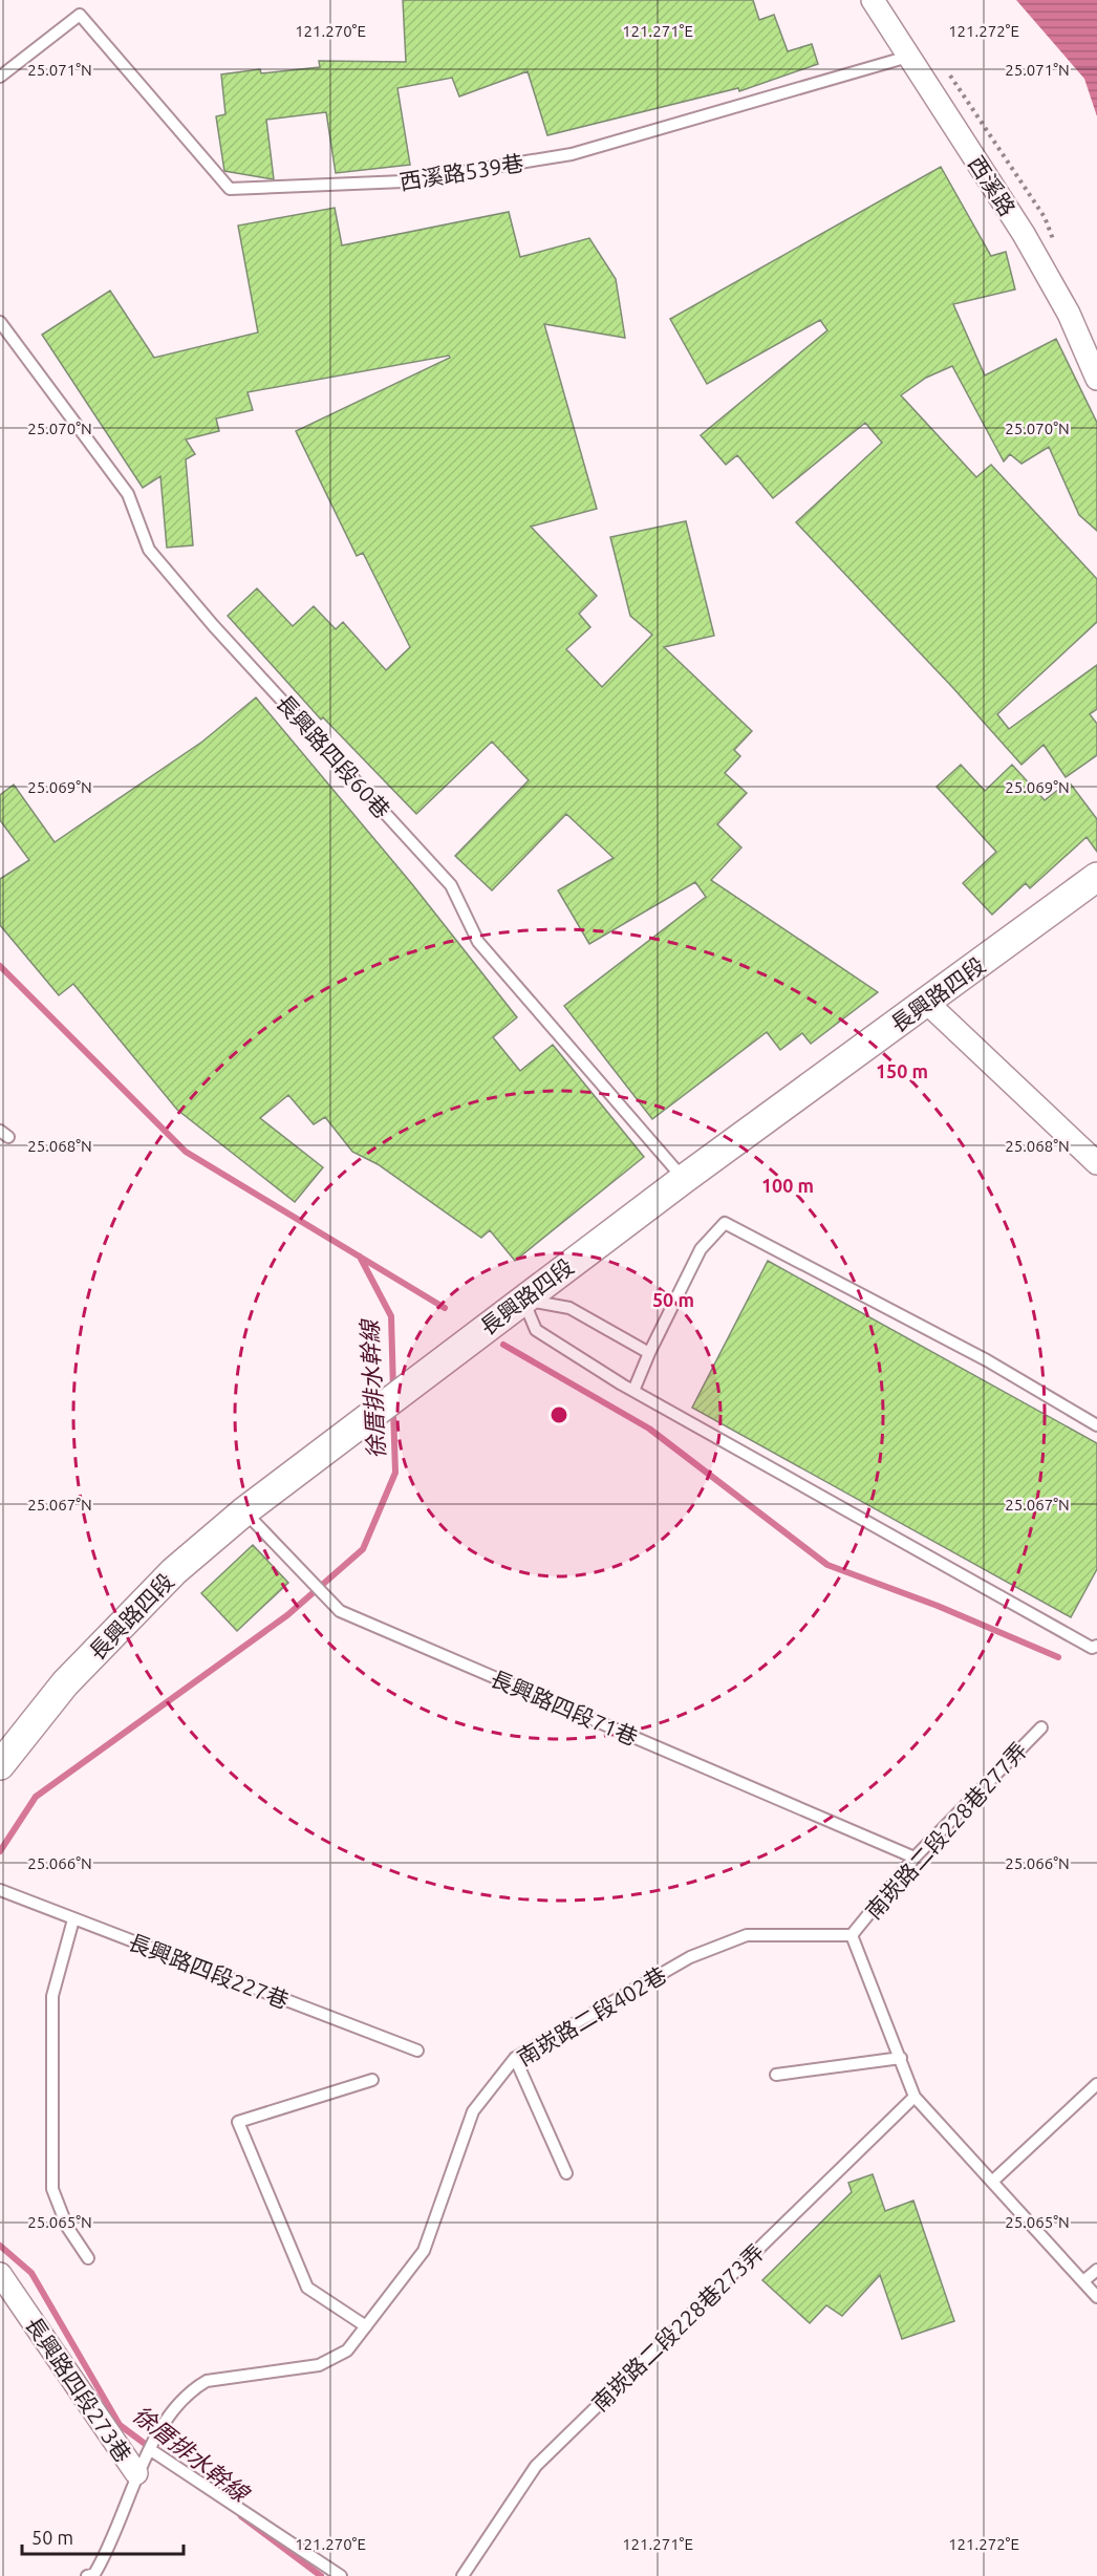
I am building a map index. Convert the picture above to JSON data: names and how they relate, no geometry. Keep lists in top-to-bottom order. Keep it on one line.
{"streets":{"street":["西溪路","長興路四段","長興路四段273巷"],"lane":["西溪路539巷","長興路四段60巷","長興路四段71巷","南崁路二段228巷277弄","長興路四段227巷","南崁路二段402巷","南崁路二段228巷273弄"]},"crossings":[["西溪路539巷","西溪路"],["長興路四段60巷","長興路四段"],["長興路四段","長興路四段71巷"],["長興路四段71巷","南崁路二段228巷277弄"],["南崁路二段228巷277弄","南崁路二段402巷"],["南崁路二段402巷","長興路四段273巷"]],"water":["徐厝排水幹線"],"scale_bar":"50 m","coordinates":["121.270°E","121.271°E","121.272°E","25.071°N","25.070°N","25.069°N","25.068°N","25.067°N","25.066°N","25.065°N"],"rings":["150 m","100 m","50 m"]}
